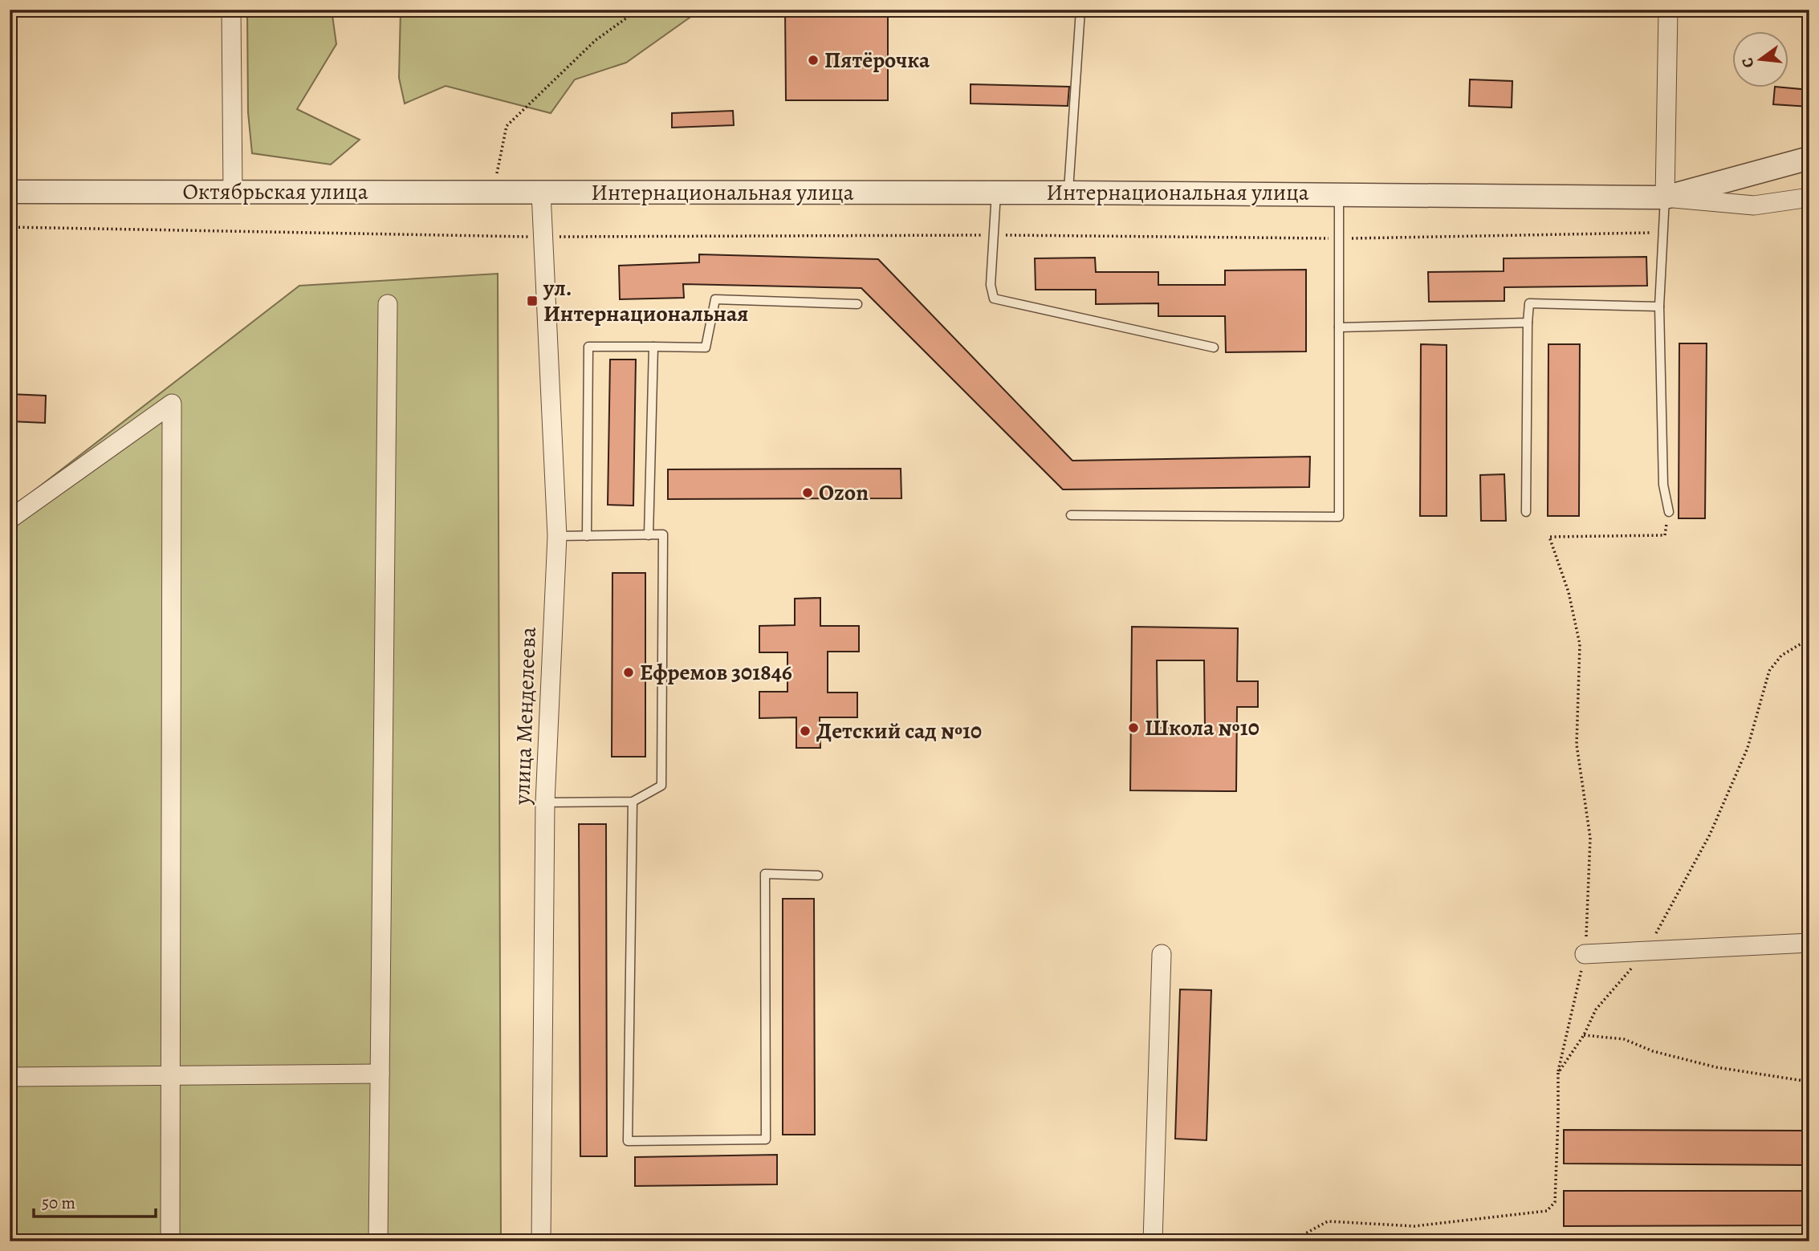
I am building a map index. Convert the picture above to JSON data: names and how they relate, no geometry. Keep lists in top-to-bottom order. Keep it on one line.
{"streets":{"street":["Октябрьская улица","Интернациональная улица","улица Менделеева"]},"crossings":[["Октябрьская улица","Интернациональная улица"],["Октябрьская улица","улица Менделеева"],["Интернациональная улица","улица Менделеева"]],"places":{"other":["Пятёрочка","Ozon","Ефремов 301846","Школа №10","Детский сад №10"],"transit":["ул. Интернациональная"]},"scale_bar":"50 m","north":"left"}
